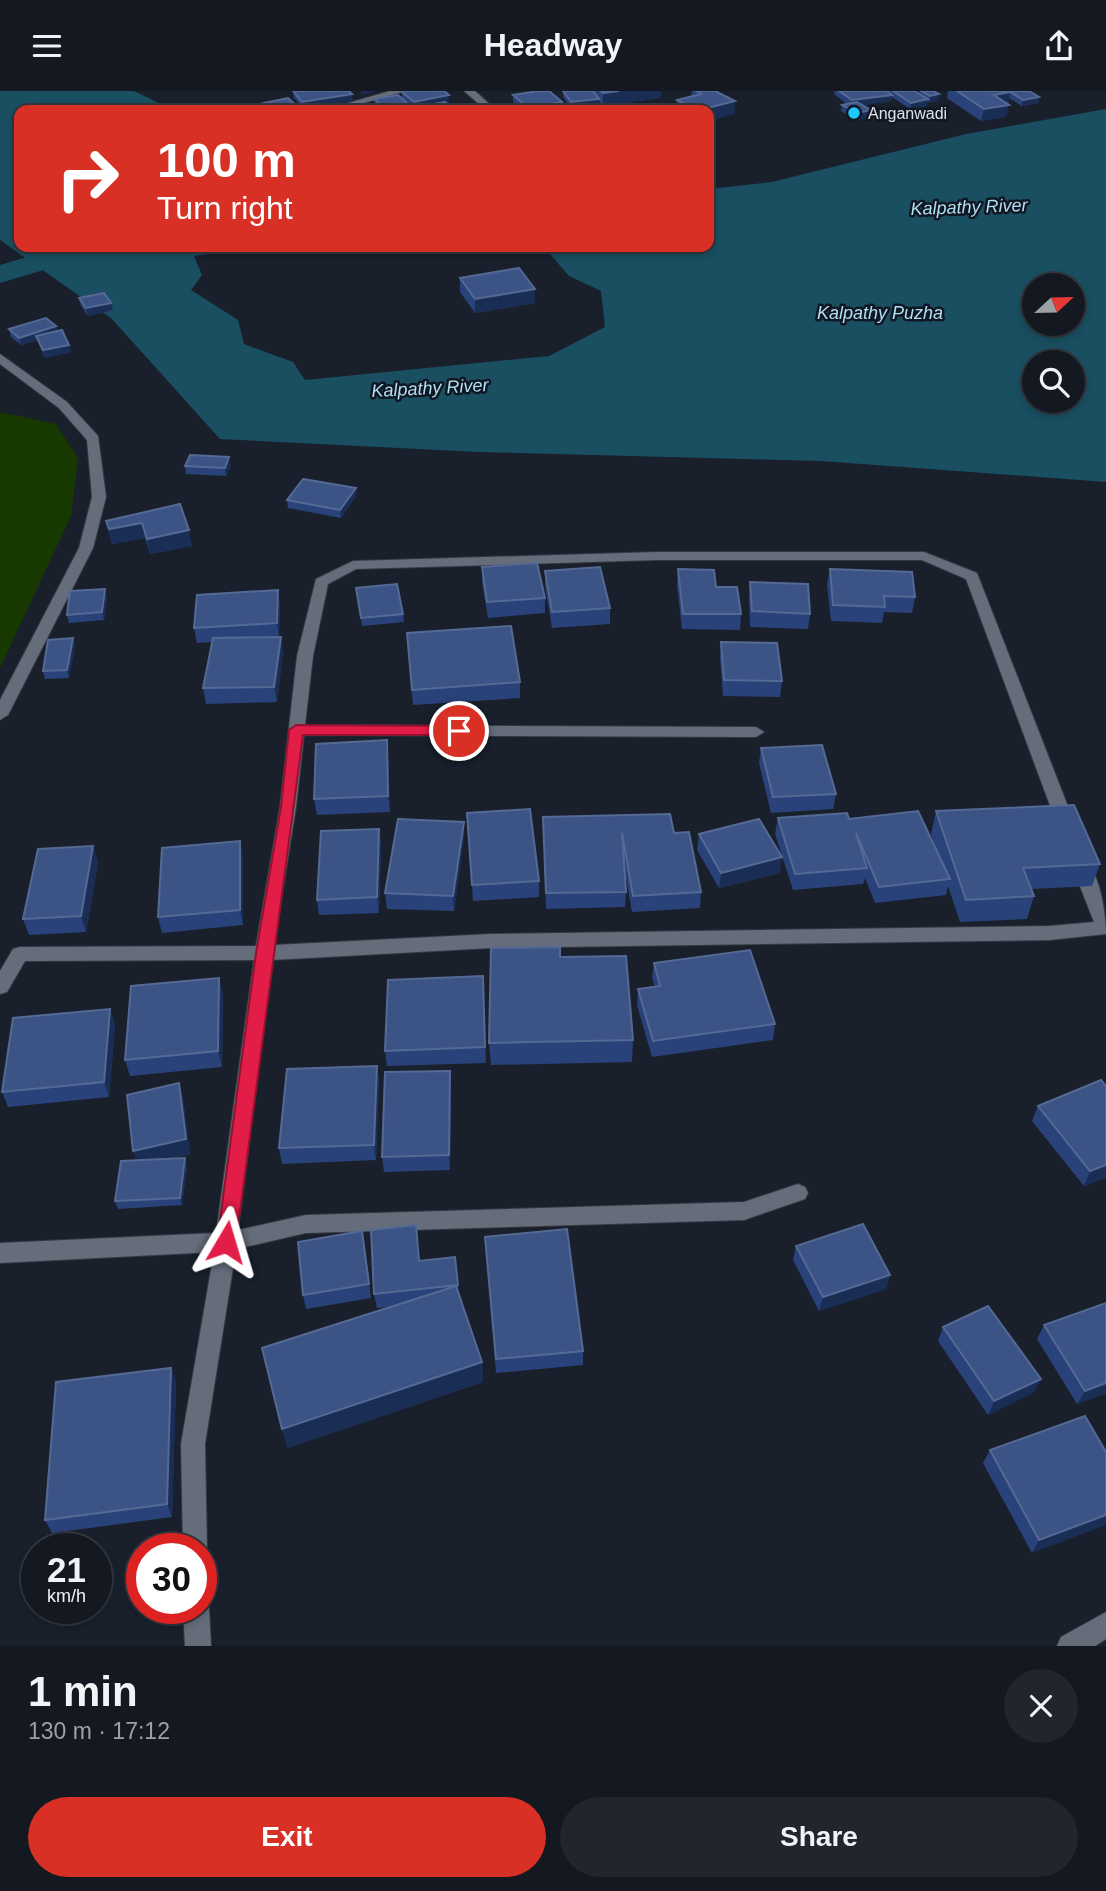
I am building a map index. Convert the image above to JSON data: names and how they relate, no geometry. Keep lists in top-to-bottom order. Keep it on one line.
{"water":["Kalpathy River","Kalpathy Puzha"],"places":["Anganwadi"],"north":"right","page":{"header":"Headway","turn":["100 m","Turn right"],"speed":"21 km/h","limit":"30","heading":["1 min","130 m · 17:12"],"buttons":["Exit","Share"]}}
